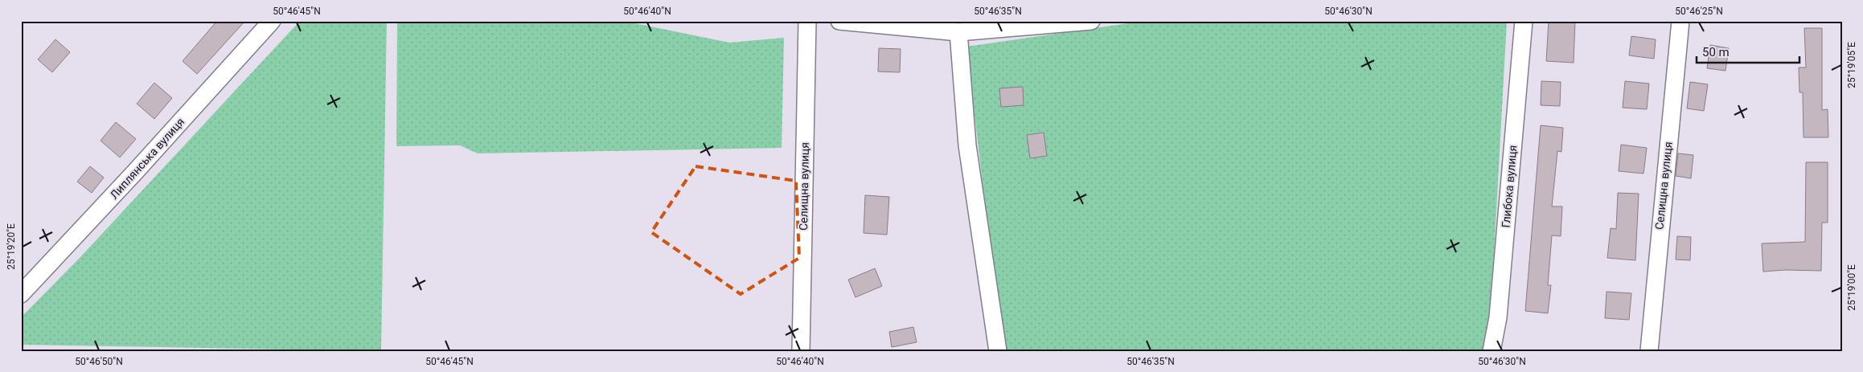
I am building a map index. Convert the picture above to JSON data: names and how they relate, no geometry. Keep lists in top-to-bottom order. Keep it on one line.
{"streets":{"street":["Липлянська вулиця","Селищна вулиця","Глибока вулиця"]},"scale_bar":"50 m","coordinates":["50°46'45\"N","50°46'40\"N","50°46'35\"N","50°46'30\"N","50°46'25\"N","25°19'05\"E","25°19'20\"E","25°19'00\"E","50°46'50\"N"]}
